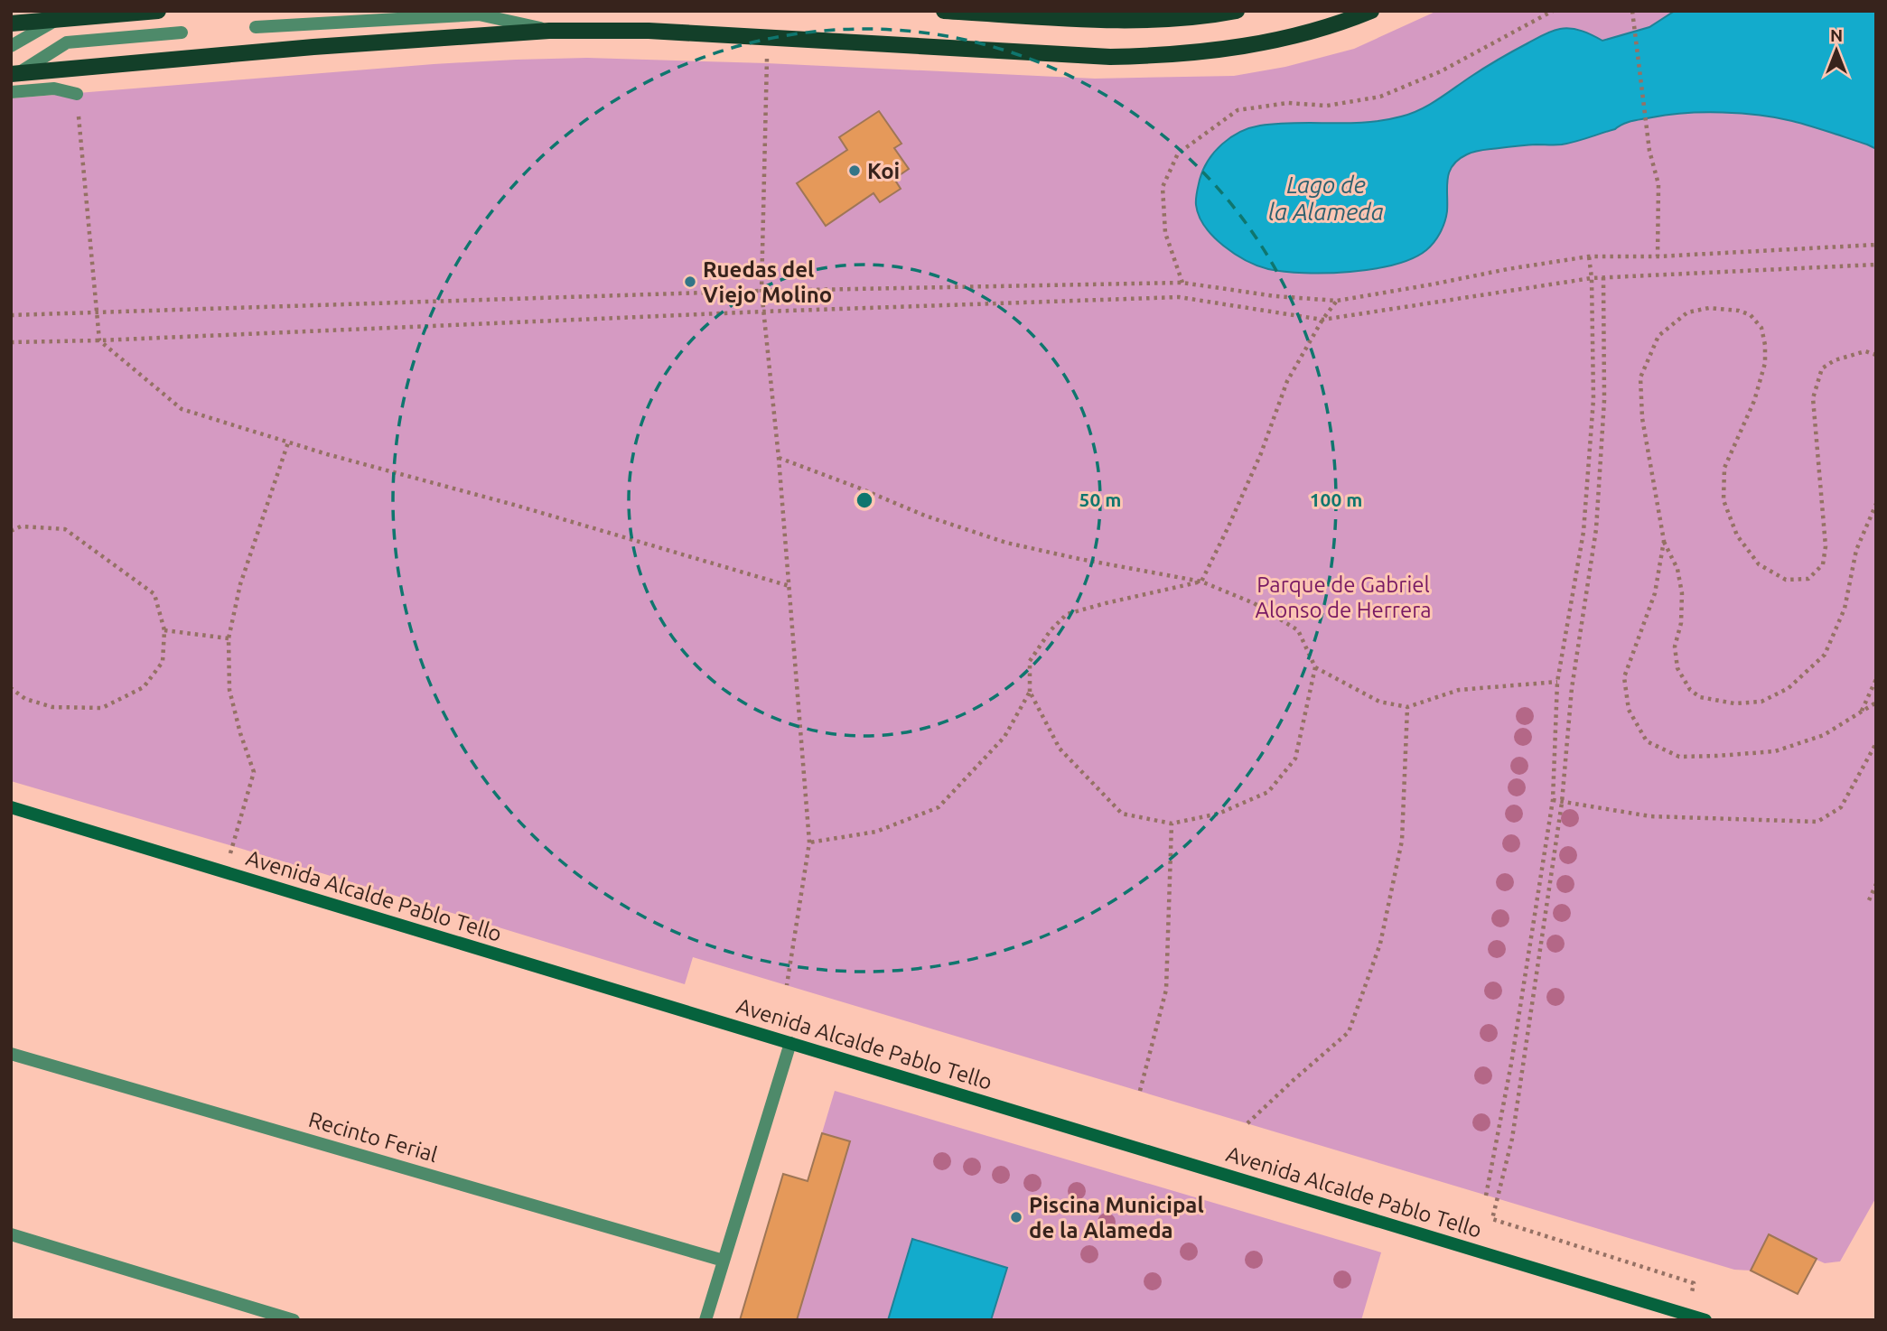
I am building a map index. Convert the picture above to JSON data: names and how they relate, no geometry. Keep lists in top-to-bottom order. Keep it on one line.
{"streets":{"street":["Avenida Alcalde Pablo Tello","Recinto Ferial"]},"water":["Lago de la Alameda"],"parks":["Parque de Gabriel Alonso de Herrera"],"places":["Koi","Ruedas del Viejo Molino","Piscina Municipal de la Alameda"],"north":"top","rings":["50 m","100 m"]}
